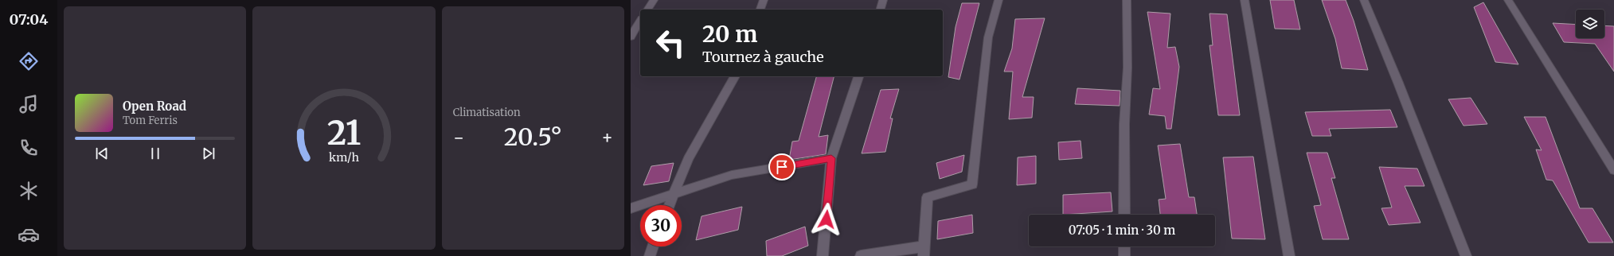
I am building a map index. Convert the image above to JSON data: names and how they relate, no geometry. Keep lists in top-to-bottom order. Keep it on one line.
{"page":{"tabs":"07:04","tile":"Climatisation","turn":["20 m","Tournez à gauche"],"song":["Open Road","Tom Ferris"],"heat":["−","20.5°","+"],"limit":"30","trip":"07:05 · 1 min · 30 m","gauge":["21","km/h"]}}
